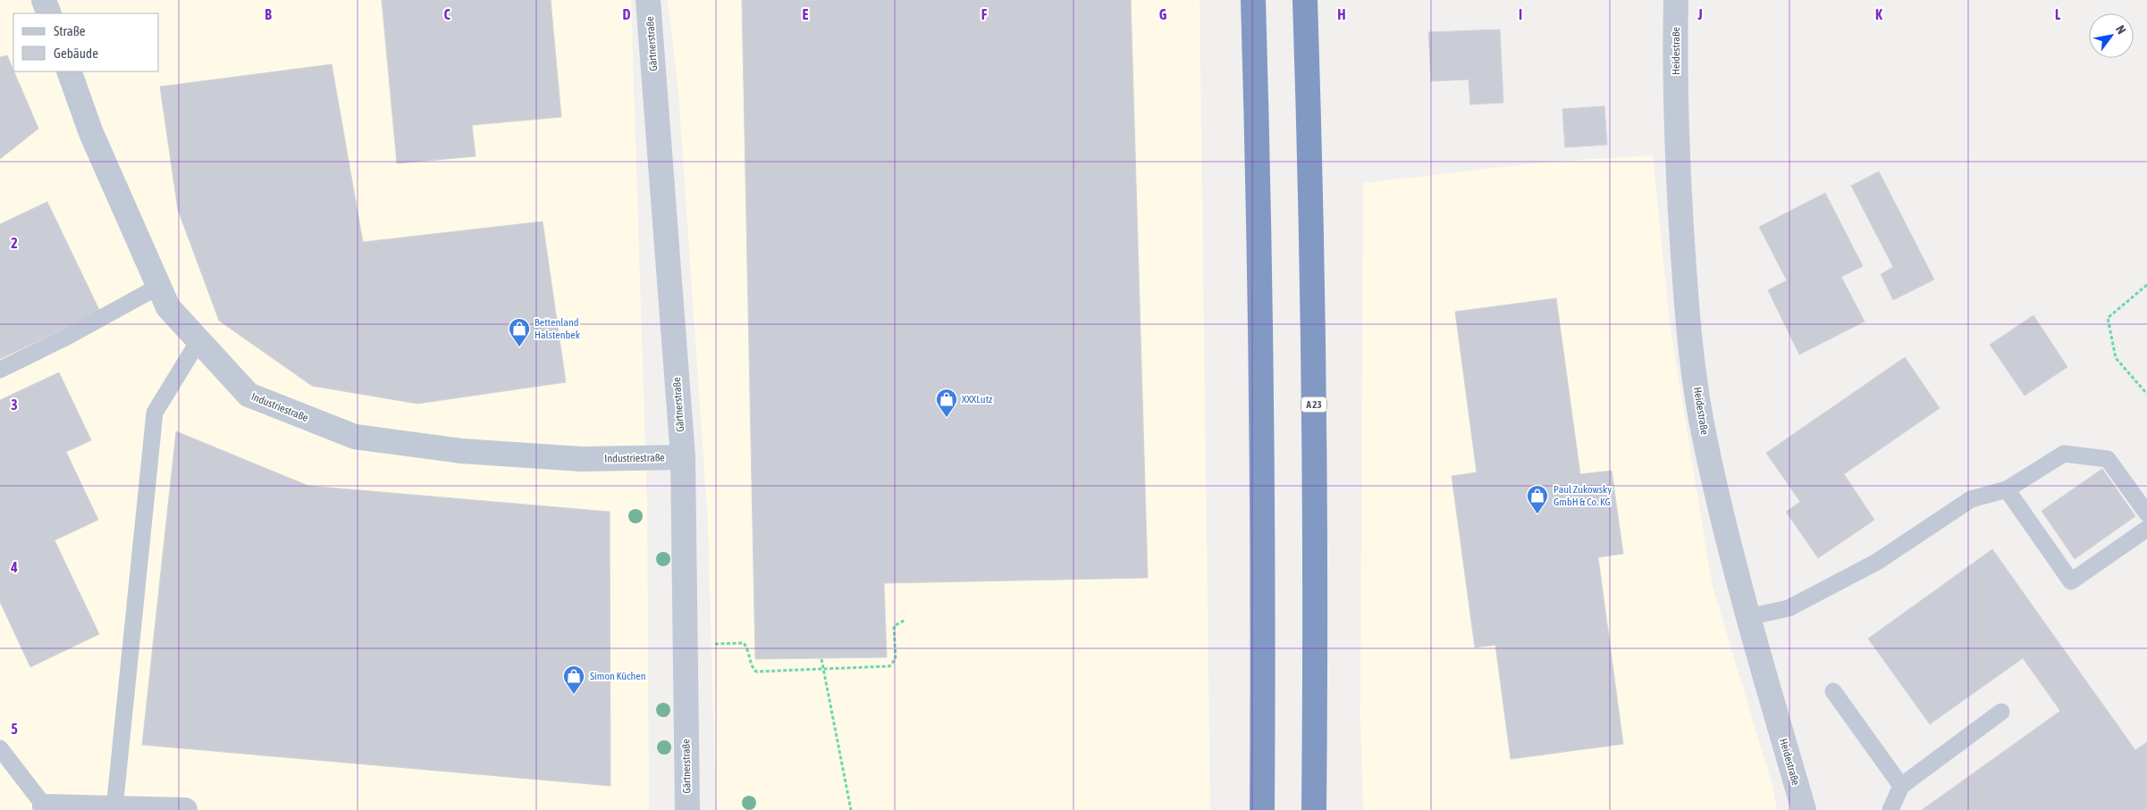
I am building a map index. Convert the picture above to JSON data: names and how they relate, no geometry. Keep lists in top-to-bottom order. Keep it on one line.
{"streets":{"highway":["A 23"],"street":["Gärtnerstraße","Heidestraße","Industriestraße"]},"crossings":[["Gärtnerstraße","Industriestraße"]],"places":{"shop":["Bettenland Halstenbek","XXXLutz","Paul Zukowsky GmbH & Co. KG","Simon Küchen"]},"legend":["Straße","Gebäude"],"north":"top right","grid":{"columns":["B","C","D","E","F","G","H","I","J","K","L"],"rows":["2","3","4","5"]}}
